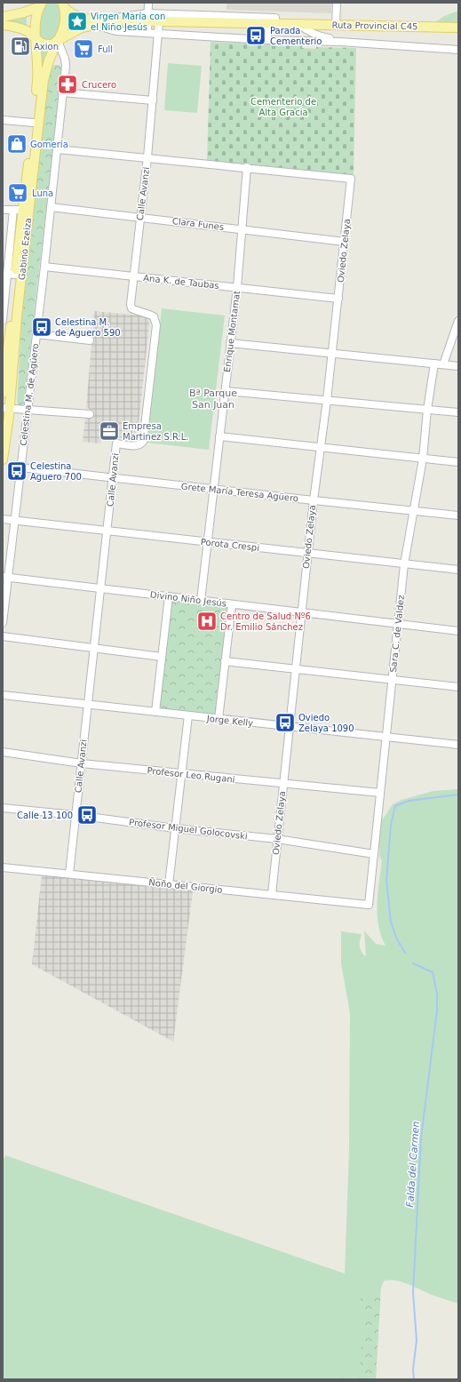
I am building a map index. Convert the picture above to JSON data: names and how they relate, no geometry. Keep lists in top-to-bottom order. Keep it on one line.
{"streets":{"main road":["Ruta Provincial C45","Gabino Ezeiza"],"street":["Calle Avanzi","Clara Funes","Oviedo Zelaya","Ana K. de Taubas","Enrique Montamat","Celestina M. de Agüero","Grete María Teresa Agüero","Porota Crespi","Divino Niño Jesús","Sara C. de Valdez","Jorge Kelly","Profesor Leo Rugani","Profesor Miguel Golocovski","Ñoño del Giorgio"]},"crossings":[["Ruta Provincial C45","Calle Avanzi"],["Ruta Provincial C45","Gabino Ezeiza"],["Ruta Provincial C45","Celestina M. de Agüero"],["Calle Avanzi","Clara Funes"],["Calle Avanzi","Ana K. de Taubas"],["Calle Avanzi","Grete María Teresa Agüero"],["Calle Avanzi","Porota Crespi"],["Calle Avanzi","Divino Niño Jesús"],["Calle Avanzi","Jorge Kelly"],["Calle Avanzi","Profesor Leo Rugani"],["Calle Avanzi","Profesor Miguel Golocovski"],["Calle Avanzi","Ñoño del Giorgio"],["Clara Funes","Oviedo Zelaya"],["Clara Funes","Enrique Montamat"],["Clara Funes","Celestina M. de Agüero"],["Gabino Ezeiza","Celestina M. de Agüero"],["Oviedo Zelaya","Ana K. de Taubas"],["Oviedo Zelaya","Enrique Montamat"],["Oviedo Zelaya","Grete María Teresa Agüero"],["Oviedo Zelaya","Porota Crespi"],["Oviedo Zelaya","Divino Niño Jesús"],["Oviedo Zelaya","Jorge Kelly"],["Oviedo Zelaya","Profesor Leo Rugani"],["Oviedo Zelaya","Profesor Miguel Golocovski"],["Oviedo Zelaya","Ñoño del Giorgio"],["Ana K. de Taubas","Enrique Montamat"],["Ana K. de Taubas","Celestina M. de Agüero"],["Enrique Montamat","Grete María Teresa Agüero"],["Enrique Montamat","Porota Crespi"],["Enrique Montamat","Divino Niño Jesús"],["Celestina M. de Agüero","Grete María Teresa Agüero"],["Celestina M. de Agüero","Porota Crespi"],["Celestina M. de Agüero","Divino Niño Jesús"],["Grete María Teresa Agüero","Sara C. de Valdez"],["Porota Crespi","Sara C. de Valdez"],["Divino Niño Jesús","Sara C. de Valdez"],["Sara C. de Valdez","Jorge Kelly"],["Sara C. de Valdez","Profesor Leo Rugani"],["Sara C. de Valdez","Profesor Miguel Golocovski"],["Sara C. de Valdez","Ñoño del Giorgio"]],"districts":["Bª Parque San Juan"],"water":["Falda del Carmen"],"parks":["Cementerio de Alta Gracia"],"places":{"place":["Virgen María con el Niño Jesús"],"bus stop":["Parada Cementerio","Celestina M. de Aguero 590","Celestina Aguero 700","Oviedo Zelaya 1090","Calle 13 100"],"fuel station":["Axion"],"supermarket":["Full","Luna"],"pharmacy":["Crucero"],"shop":["Gomería"],"office":["Empresa Martinez S.R.L."],"hospital":["Centro de Salud Nº6 Dr. Emilio Sánchez"]}}
